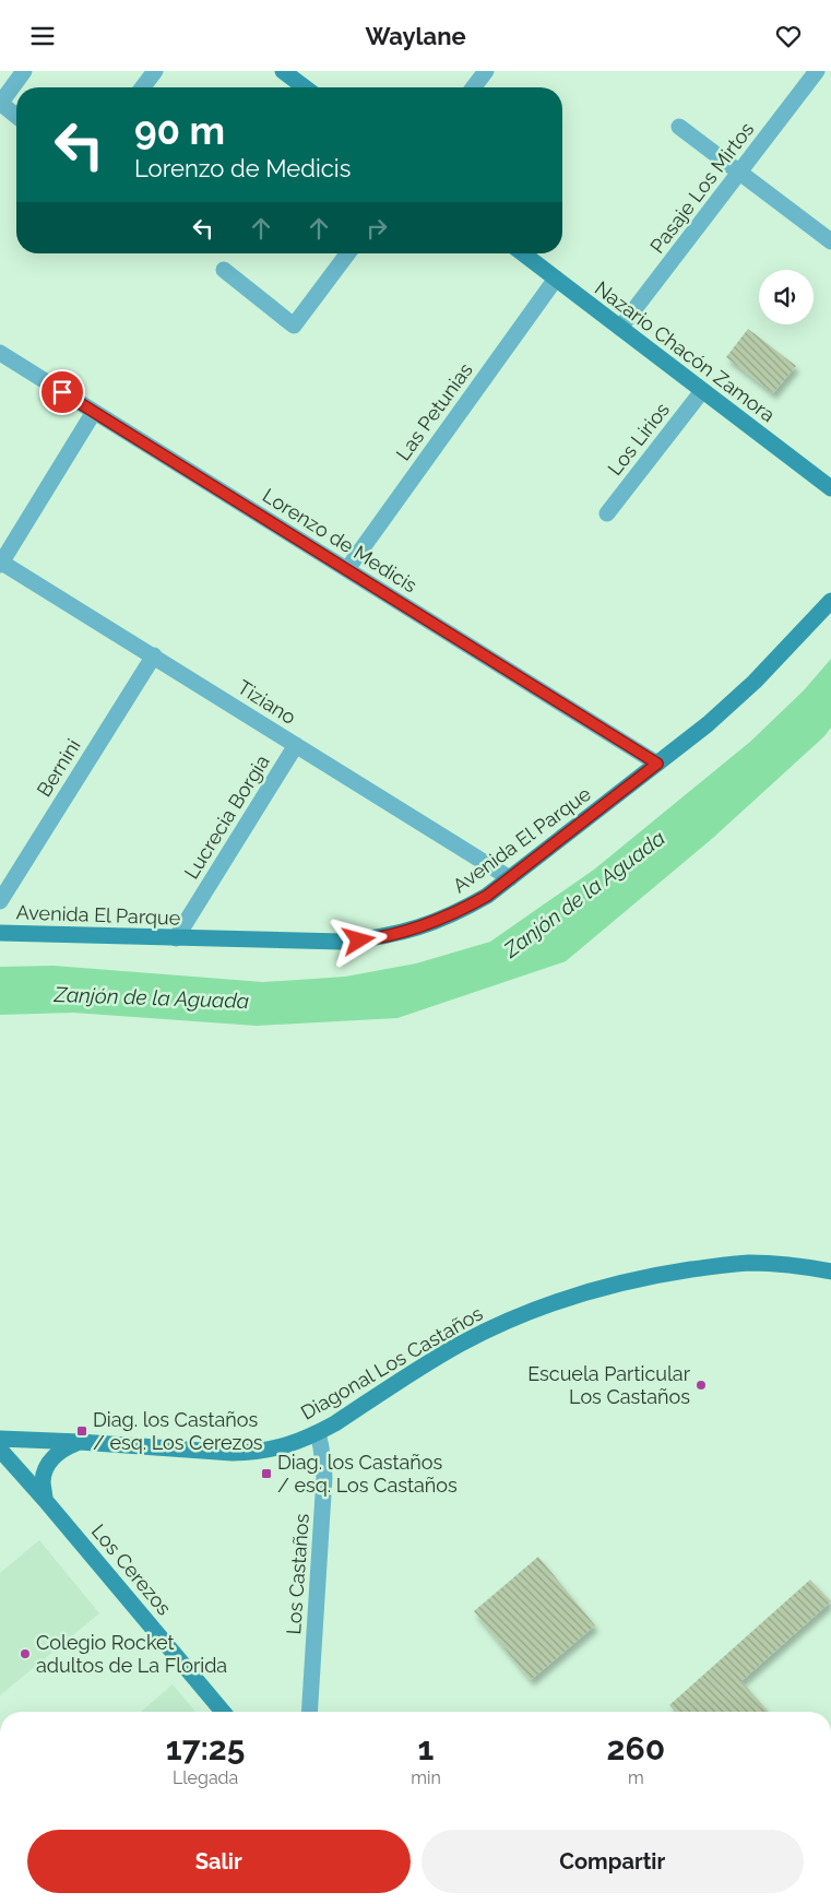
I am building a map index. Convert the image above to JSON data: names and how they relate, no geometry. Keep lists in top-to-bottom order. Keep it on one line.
{"streets":{"street":["Pasaje Los Mirtos","Nazario Chacón Zamora","Las Petunias","Los Lirios","Lorenzo de Medicis","Tiziano","Bernini","Lucrecia Borgia","Avenida El Parque","Diagonal Los Castaños","Los Cerezos","Los Castaños"]},"crossings":[["Pasaje Los Mirtos","Nazario Chacón Zamora"],["Nazario Chacón Zamora","Las Petunias"],["Nazario Chacón Zamora","Los Lirios"],["Las Petunias","Lorenzo de Medicis"],["Lorenzo de Medicis","Avenida El Parque"],["Tiziano","Bernini"],["Tiziano","Lucrecia Borgia"],["Tiziano","Avenida El Parque"],["Lucrecia Borgia","Avenida El Parque"],["Diagonal Los Castaños","Los Castaños"]],"water":["Zanjón de la Aguada"],"places":{"other":["Escuela Particular Los Castaños","Colegio Rocket adultos de La Florida"],"transit":["Diag. los Castaños / esq. Los Cerezos","Diag. los Castaños / esq. Los Castaños"]},"page":{"header":"Waylane","turn":["90 m","Lorenzo de Medicis"],"eta":["17:25","Llegada","1","min","260","m"],"buttons":["Salir","Compartir"]}}
